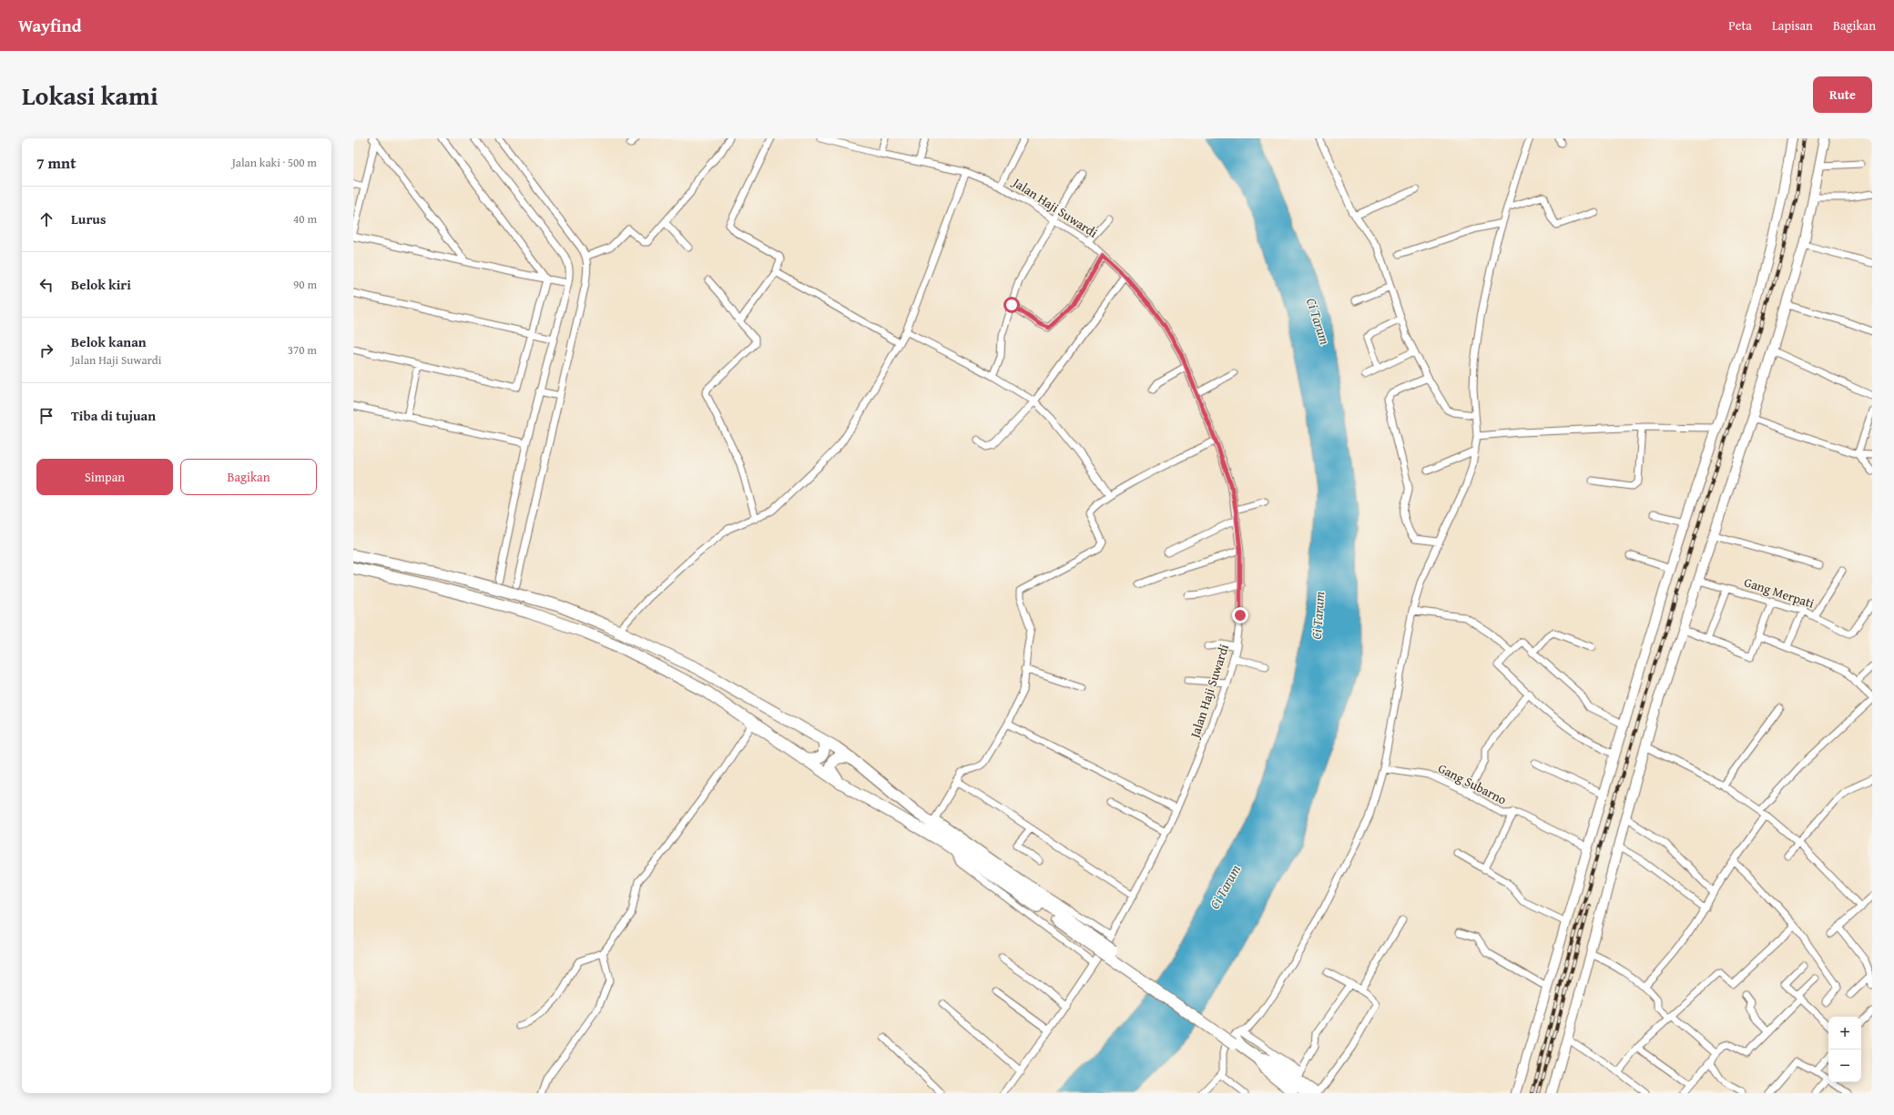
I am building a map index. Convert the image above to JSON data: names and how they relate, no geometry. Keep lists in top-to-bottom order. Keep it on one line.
{"streets":{"street":["Jalan Haji Suwardi","Gang Merpati","Gang Subarno"]},"water":["Ci Tarum"],"page":{"header":"Wayfind","nav":["Peta","Lapisan","Bagikan"],"title":"Lokasi kami","buttons":["Rute",["Simpan","Bagikan"]],"heading":["7 mnt","Jalan kaki · 500 m"],"list":[["Lurus","40 m"],["Belok kiri","90 m"],["Belok kanan","Jalan Haji Suwardi","370 m"],"Tiba di tujuan"],"map_buttons":["+","−"]}}
